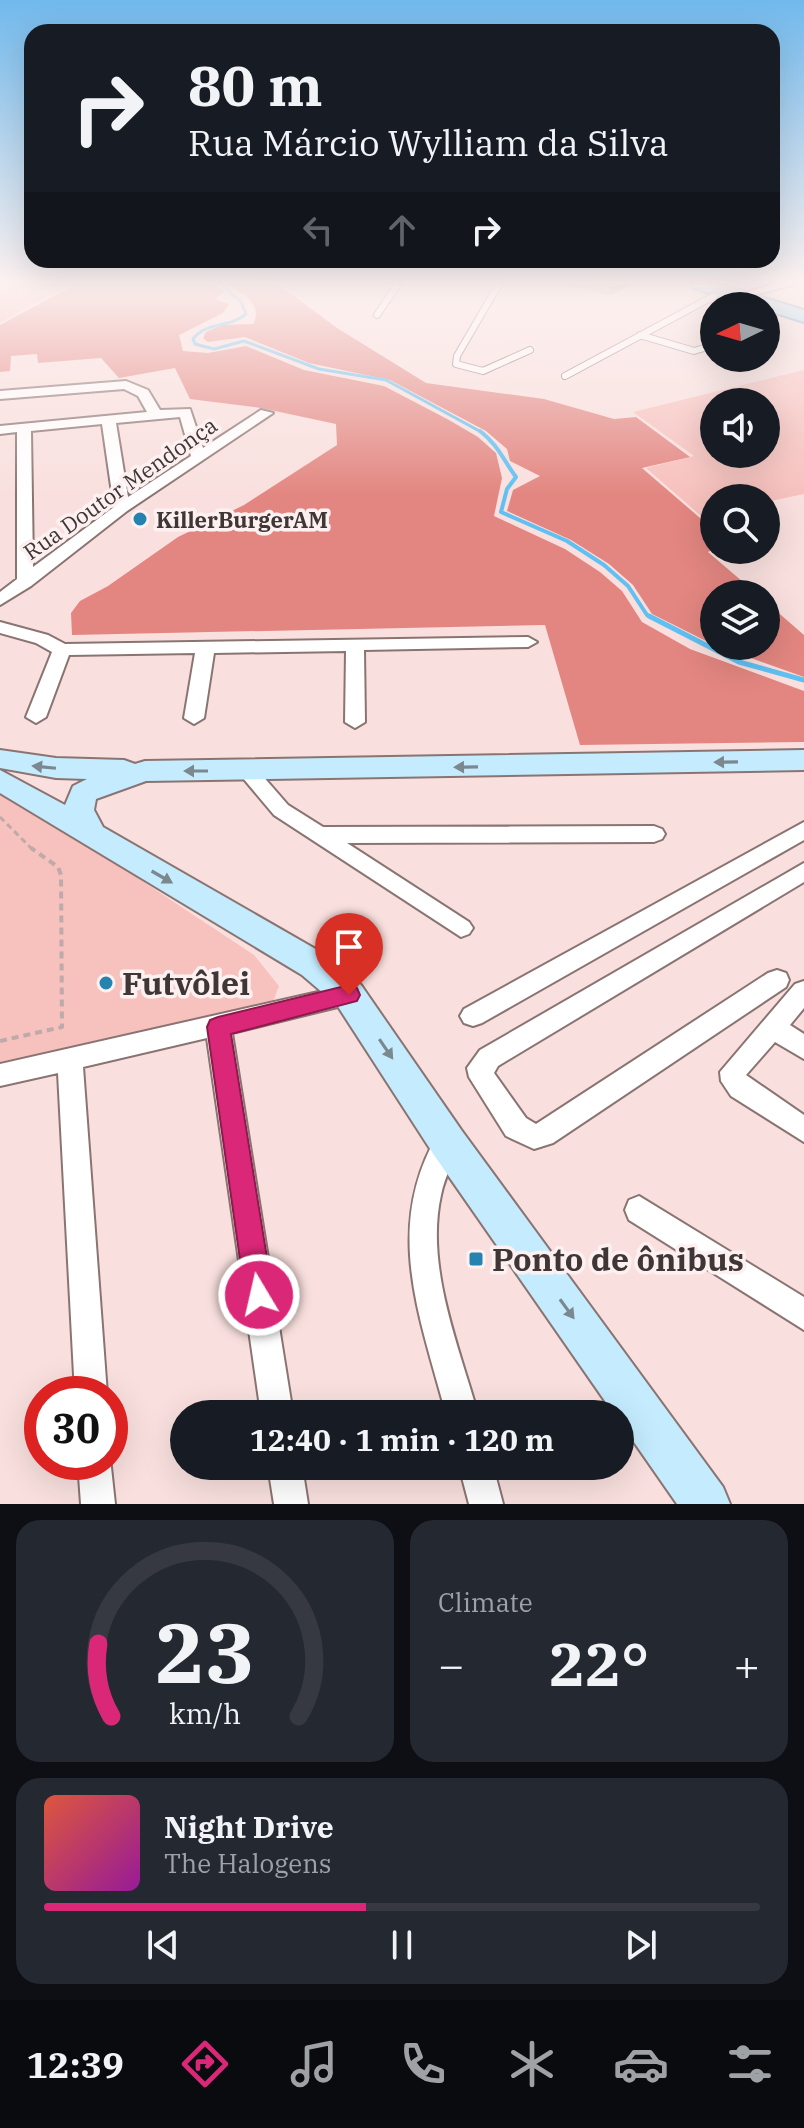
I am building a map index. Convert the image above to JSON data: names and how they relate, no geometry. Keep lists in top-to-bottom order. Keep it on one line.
{"streets":{"street":["Rua Doutor Mendonça"]},"places":{"other":["KillerBurgerAM","Futvôlei"],"transit":["Ponto de ônibus"]},"north":"left","page":{"turn":["80 m","Rua Márcio Wylliam da Silva"],"limit":"30","trip":"12:40 · 1 min · 120 m","tile":"Climate","heat":["−","22°","+"],"song":["Night Drive","The Halogens"],"tabs":"12:39","gauge":["23","km/h"]}}
